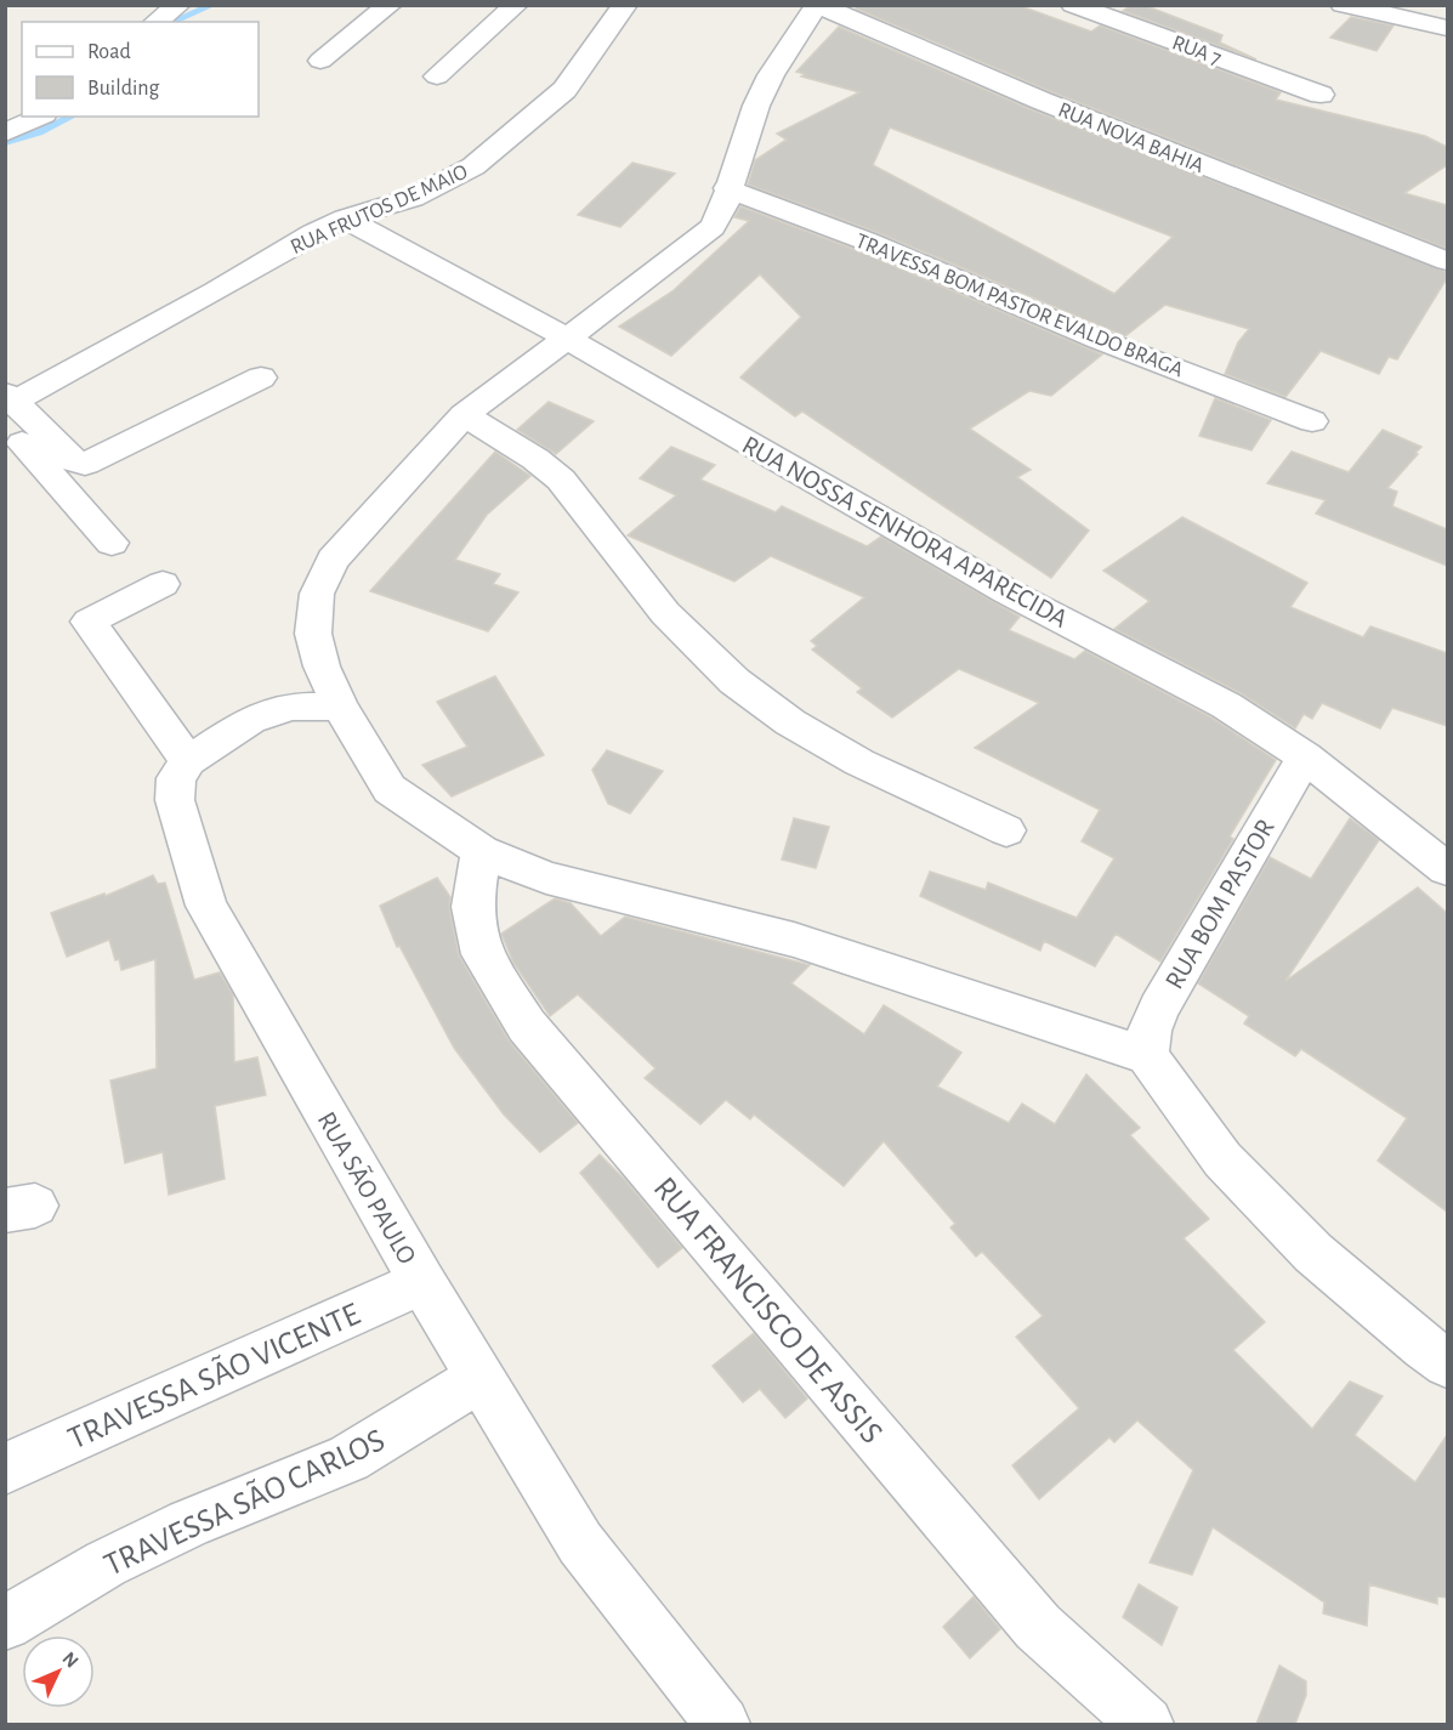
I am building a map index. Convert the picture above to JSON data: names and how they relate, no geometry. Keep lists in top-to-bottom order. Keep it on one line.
{"streets":{"street":["RUA 7","RUA NOVA BAHIA","RUA FRUTOS DE MAIO","TRAVESSA BOM PASTOR EVALDO BRAGA","RUA NOSSA SENHORA APARECIDA","RUA BOM PASTOR","RUA SÃO PAULO","RUA FRANCISCO DE ASSIS","TRAVESSA SÃO VICENTE","TRAVESSA SÃO CARLOS"]},"crossings":[["RUA FRUTOS DE MAIO","RUA NOSSA SENHORA APARECIDA"],["RUA NOSSA SENHORA APARECIDA","RUA BOM PASTOR"],["RUA SÃO PAULO","TRAVESSA SÃO VICENTE"],["RUA SÃO PAULO","TRAVESSA SÃO CARLOS"]],"legend":["Road","Building"],"north":"top right"}
